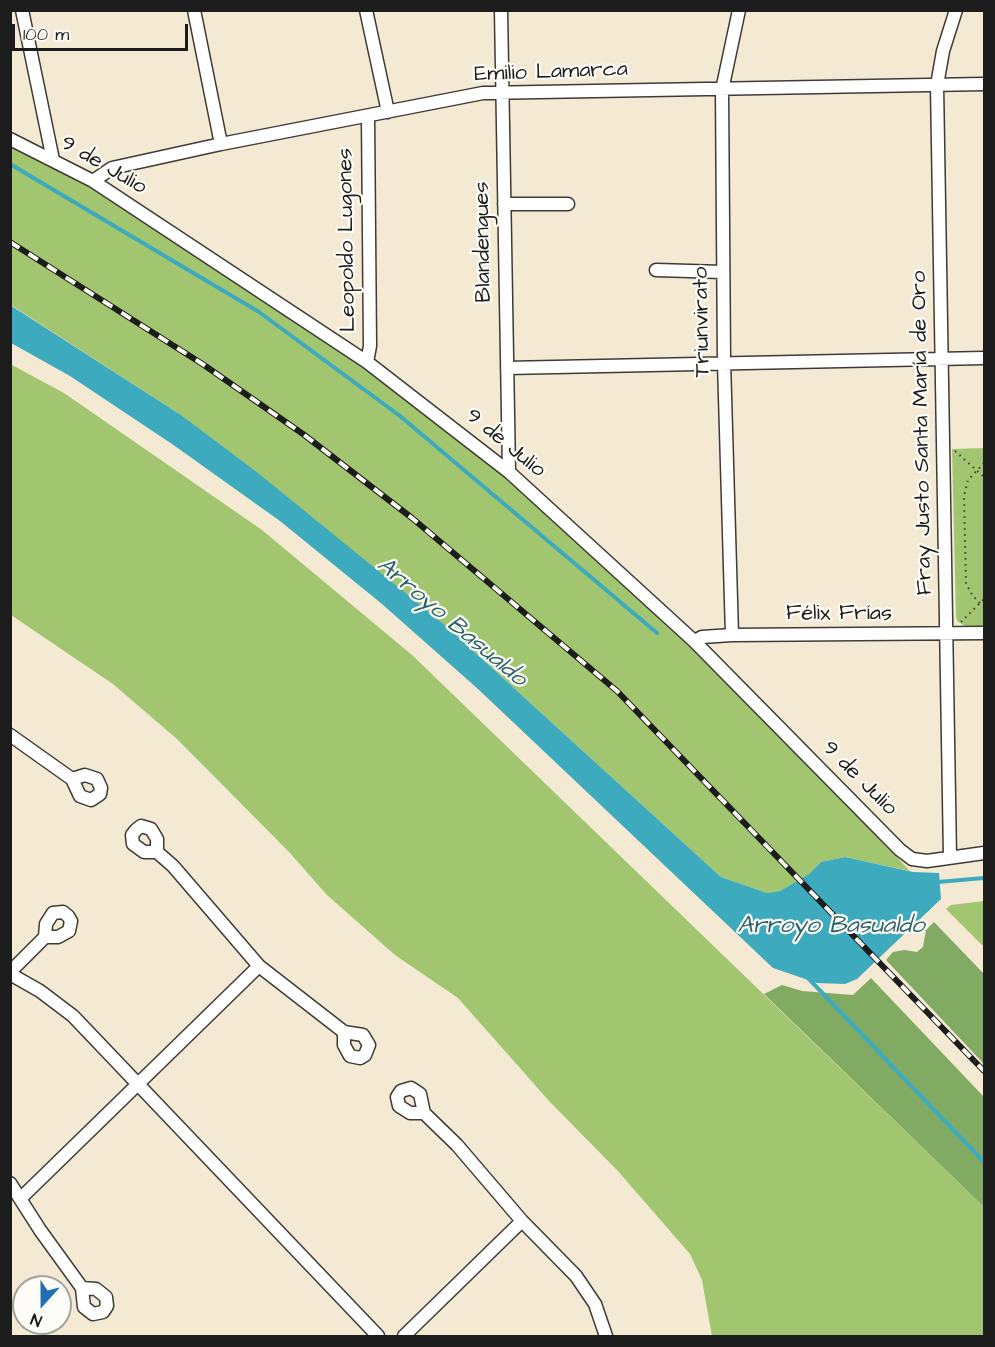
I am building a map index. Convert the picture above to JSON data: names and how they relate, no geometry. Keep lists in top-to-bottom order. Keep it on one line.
{"streets":{"street":["Emilio Lamarca","9 de Julio","Leopoldo Lugones","Blandengues","Triunvirato","Fray Justo Santa María de Oro","Félix Frías"]},"crossings":[["Emilio Lamarca","9 de Julio"],["Emilio Lamarca","Leopoldo Lugones"],["Emilio Lamarca","Blandengues"],["Emilio Lamarca","Triunvirato"],["Emilio Lamarca","Fray Justo Santa María de Oro"],["9 de Julio","Leopoldo Lugones"],["9 de Julio","Blandengues"],["9 de Julio","Fray Justo Santa María de Oro"],["9 de Julio","Félix Frías"],["Triunvirato","Félix Frías"],["Fray Justo Santa María de Oro","Félix Frías"]],"water":["Arroyo Basualdo"],"scale_bar":"100 m","north":"bottom"}
